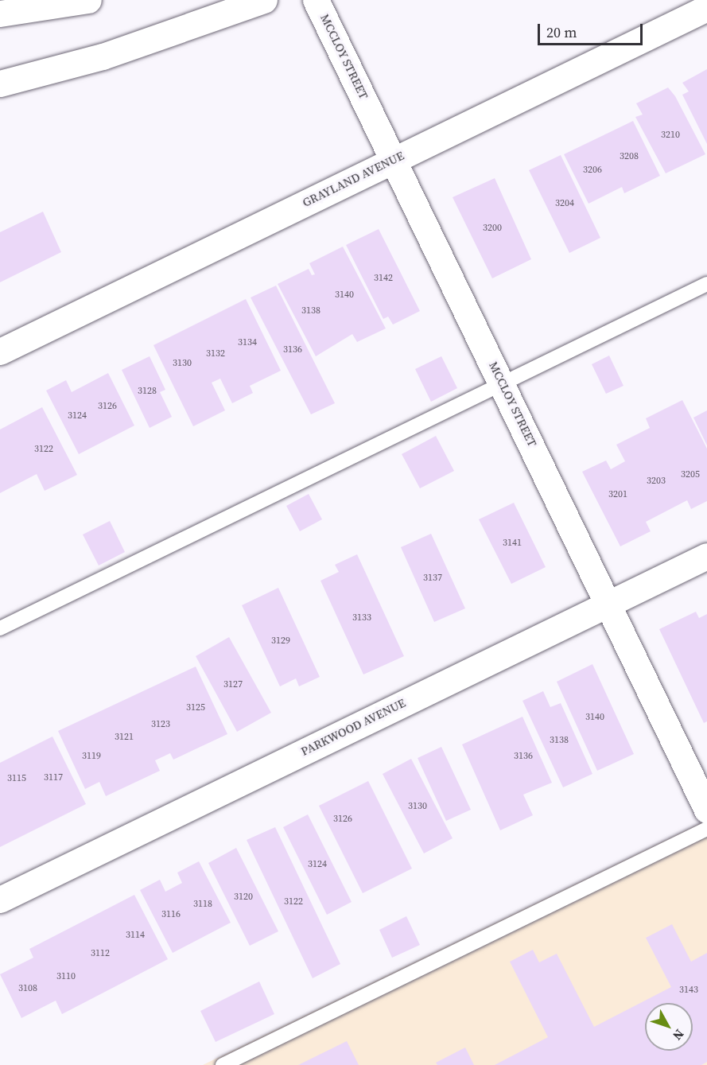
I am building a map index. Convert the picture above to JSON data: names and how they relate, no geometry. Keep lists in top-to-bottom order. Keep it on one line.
{"streets":{"main road":["MCCLOY STREET","GRAYLAND AVENUE","PARKWOOD AVENUE"]},"crossings":[["MCCLOY STREET","GRAYLAND AVENUE"],["MCCLOY STREET","PARKWOOD AVENUE"]],"house_numbers":["3210","3208","3206","3204","3200","3142","3140","3138","3134","3136","3132","3130","3128","3126","3124","3122","3205","3203","3201","3141","3137","3133","3129","3127","3125","3140","3123","3121","3138","3119","3136","3117","3115","3130","3126","3124","3120","3122","3118","3116","3114","3112","3110","3108","3143"],"scale_bar":"20 m","north":"bottom right"}
